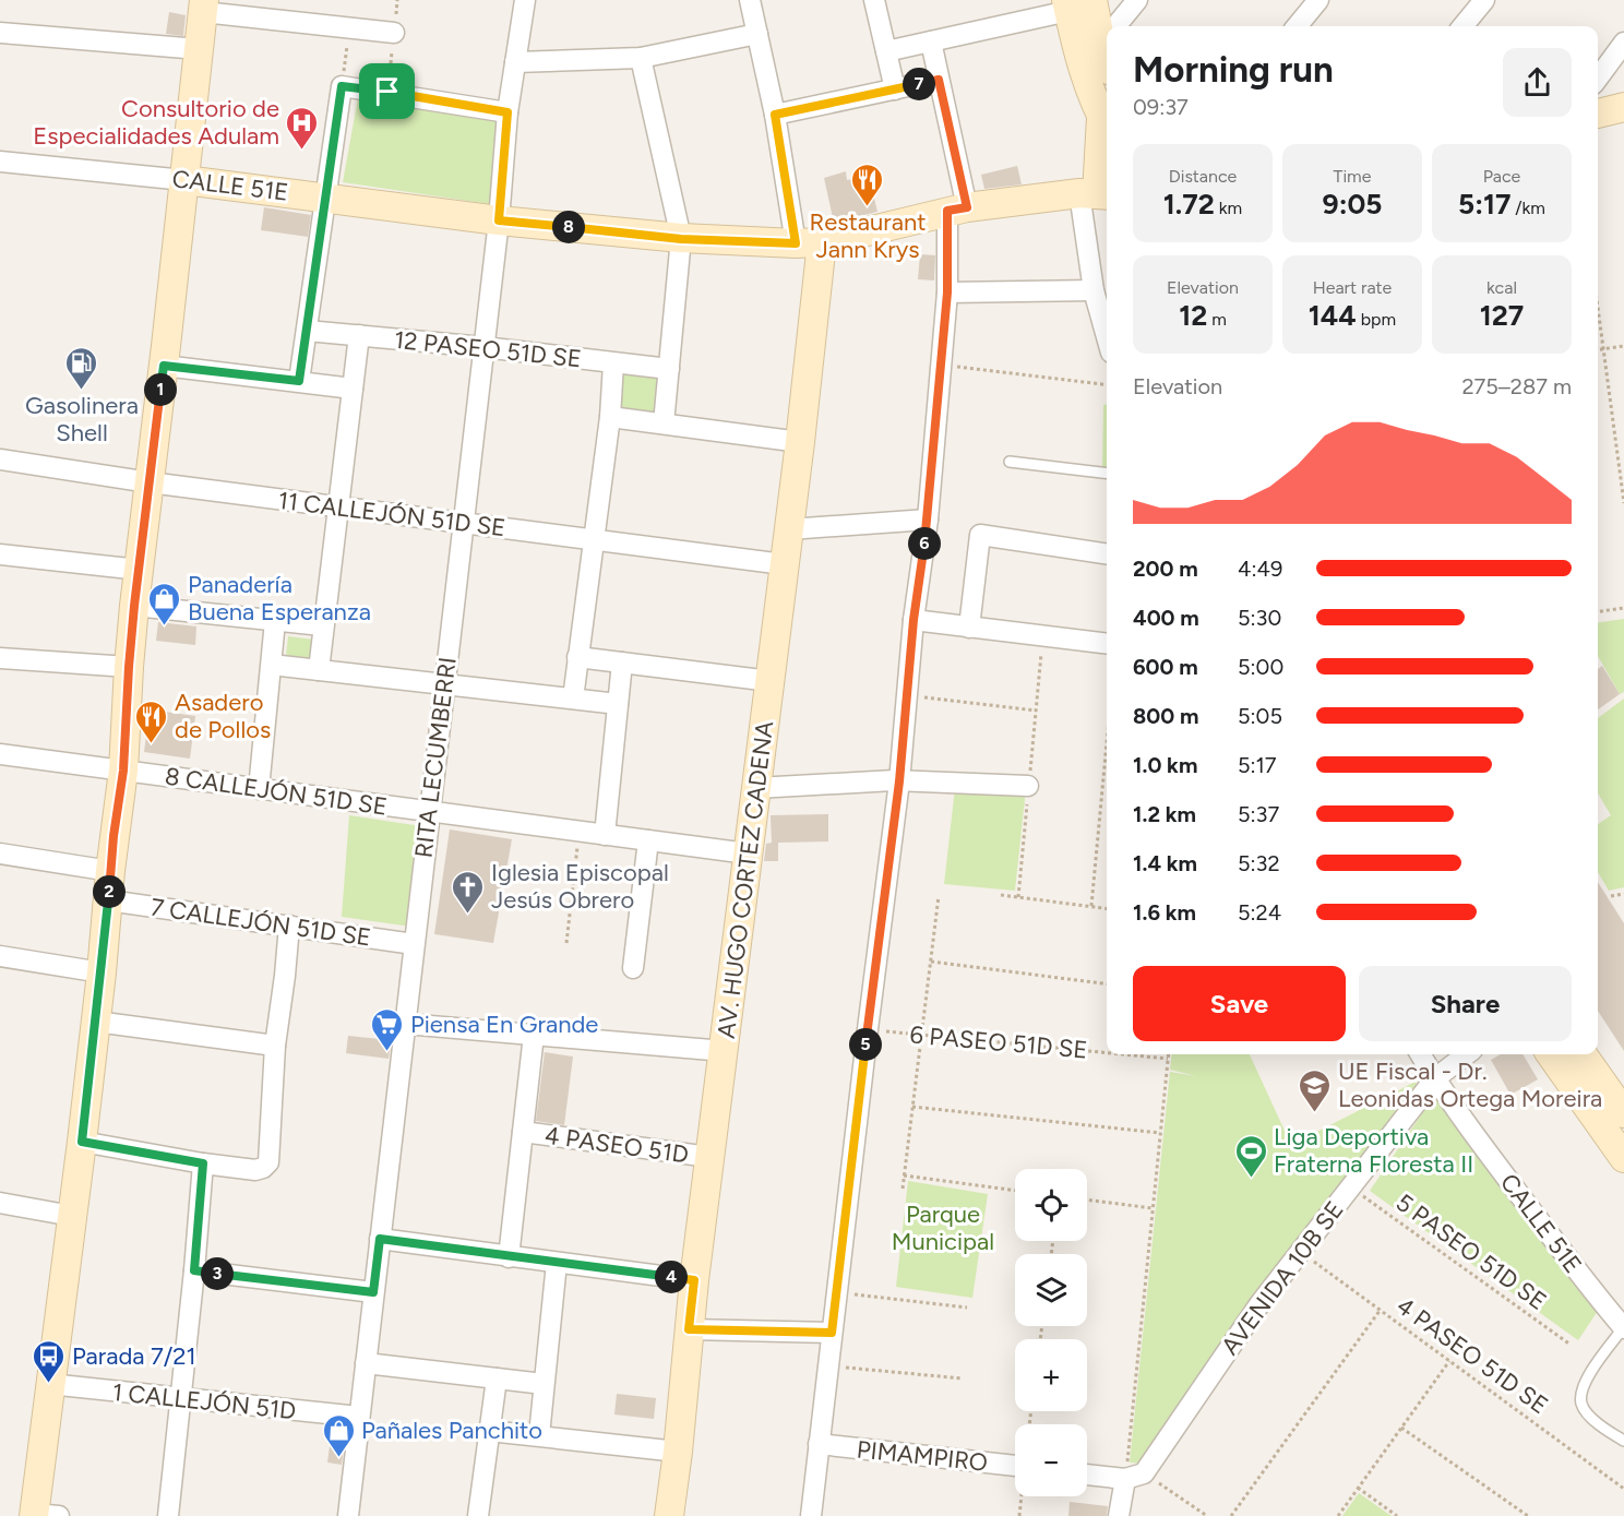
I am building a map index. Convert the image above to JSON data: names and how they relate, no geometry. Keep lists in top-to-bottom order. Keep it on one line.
{"streets":{"street":["CALLE 51E","12 PASEO 51D SE","11 CALLEJÓN 51D SE","RITA LECUMBERRI","8 CALLEJÓN 51D SE","AV. HUGO CORTEZ CADENA","7 CALLEJÓN 51D SE","4 PASEO 51D","AVENIDA 10B SE","1 CALLEJÓN 51D","PIMAMPIRO"],"path":["6 PASEO 51D SE","5 PASEO 51D SE","4 PASEO 51D SE"]},"crossings":[["CALLE 51E","RITA LECUMBERRI"],["CALLE 51E","AV. HUGO CORTEZ CADENA"],["CALLE 51E","AVENIDA 10B SE"],["12 PASEO 51D SE","RITA LECUMBERRI"],["11 CALLEJÓN 51D SE","RITA LECUMBERRI"],["11 CALLEJÓN 51D SE","AV. HUGO CORTEZ CADENA"],["RITA LECUMBERRI","8 CALLEJÓN 51D SE"],["RITA LECUMBERRI","7 CALLEJÓN 51D SE"],["RITA LECUMBERRI","1 CALLEJÓN 51D"],["8 CALLEJÓN 51D SE","AV. HUGO CORTEZ CADENA"],["AV. HUGO CORTEZ CADENA","4 PASEO 51D"],["5 PASEO 51D SE","AVENIDA 10B SE"],["AVENIDA 10B SE","4 PASEO 51D SE"]],"parks":["Parque Municipal"],"places":{"hospital":["Consultorio de Especialidades Adulam"],"restaurant":["Restaurant Jann Krys","Asadero de Pollos"],"fuel station":["Gasolinera Shell"],"shop":["Panadería Buena Esperanza","Pañales Panchito"],"church":["Iglesia Episcopal Jesús Obrero"],"supermarket":["Piensa En Grande"],"school or university":["UE Fiscal - Dr. Leonidas Ortega Moreira"],"sports":["Liga Deportiva Fraterna Floresta II"],"bus stop":["Parada 7/21"]},"page":{"heading":["Morning run","09:37"],"pins":["7","8","1","6","2","5","3","4"],"stats":[["Distance","1.72 km"],["Time","9:05"],["Pace","5:17 /km"],["Elevation","12 m"],["Heart rate","144 bpm"],["kcal","127"]],"chart":["Elevation","275–287 m"],"list":[{"name":"200 m","note":"4:49"},{"name":"400 m","note":"5:30"},{"name":"600 m","note":"5:00"},{"name":"800 m","note":"5:05"},{"name":"1.0 km","note":"5:17"},{"name":"1.2 km","note":"5:37"},{"name":"1.4 km","note":"5:32"},{"name":"1.6 km","note":"5:24"}],"buttons":["Save","Share"],"map_buttons":["+","−"]}}
